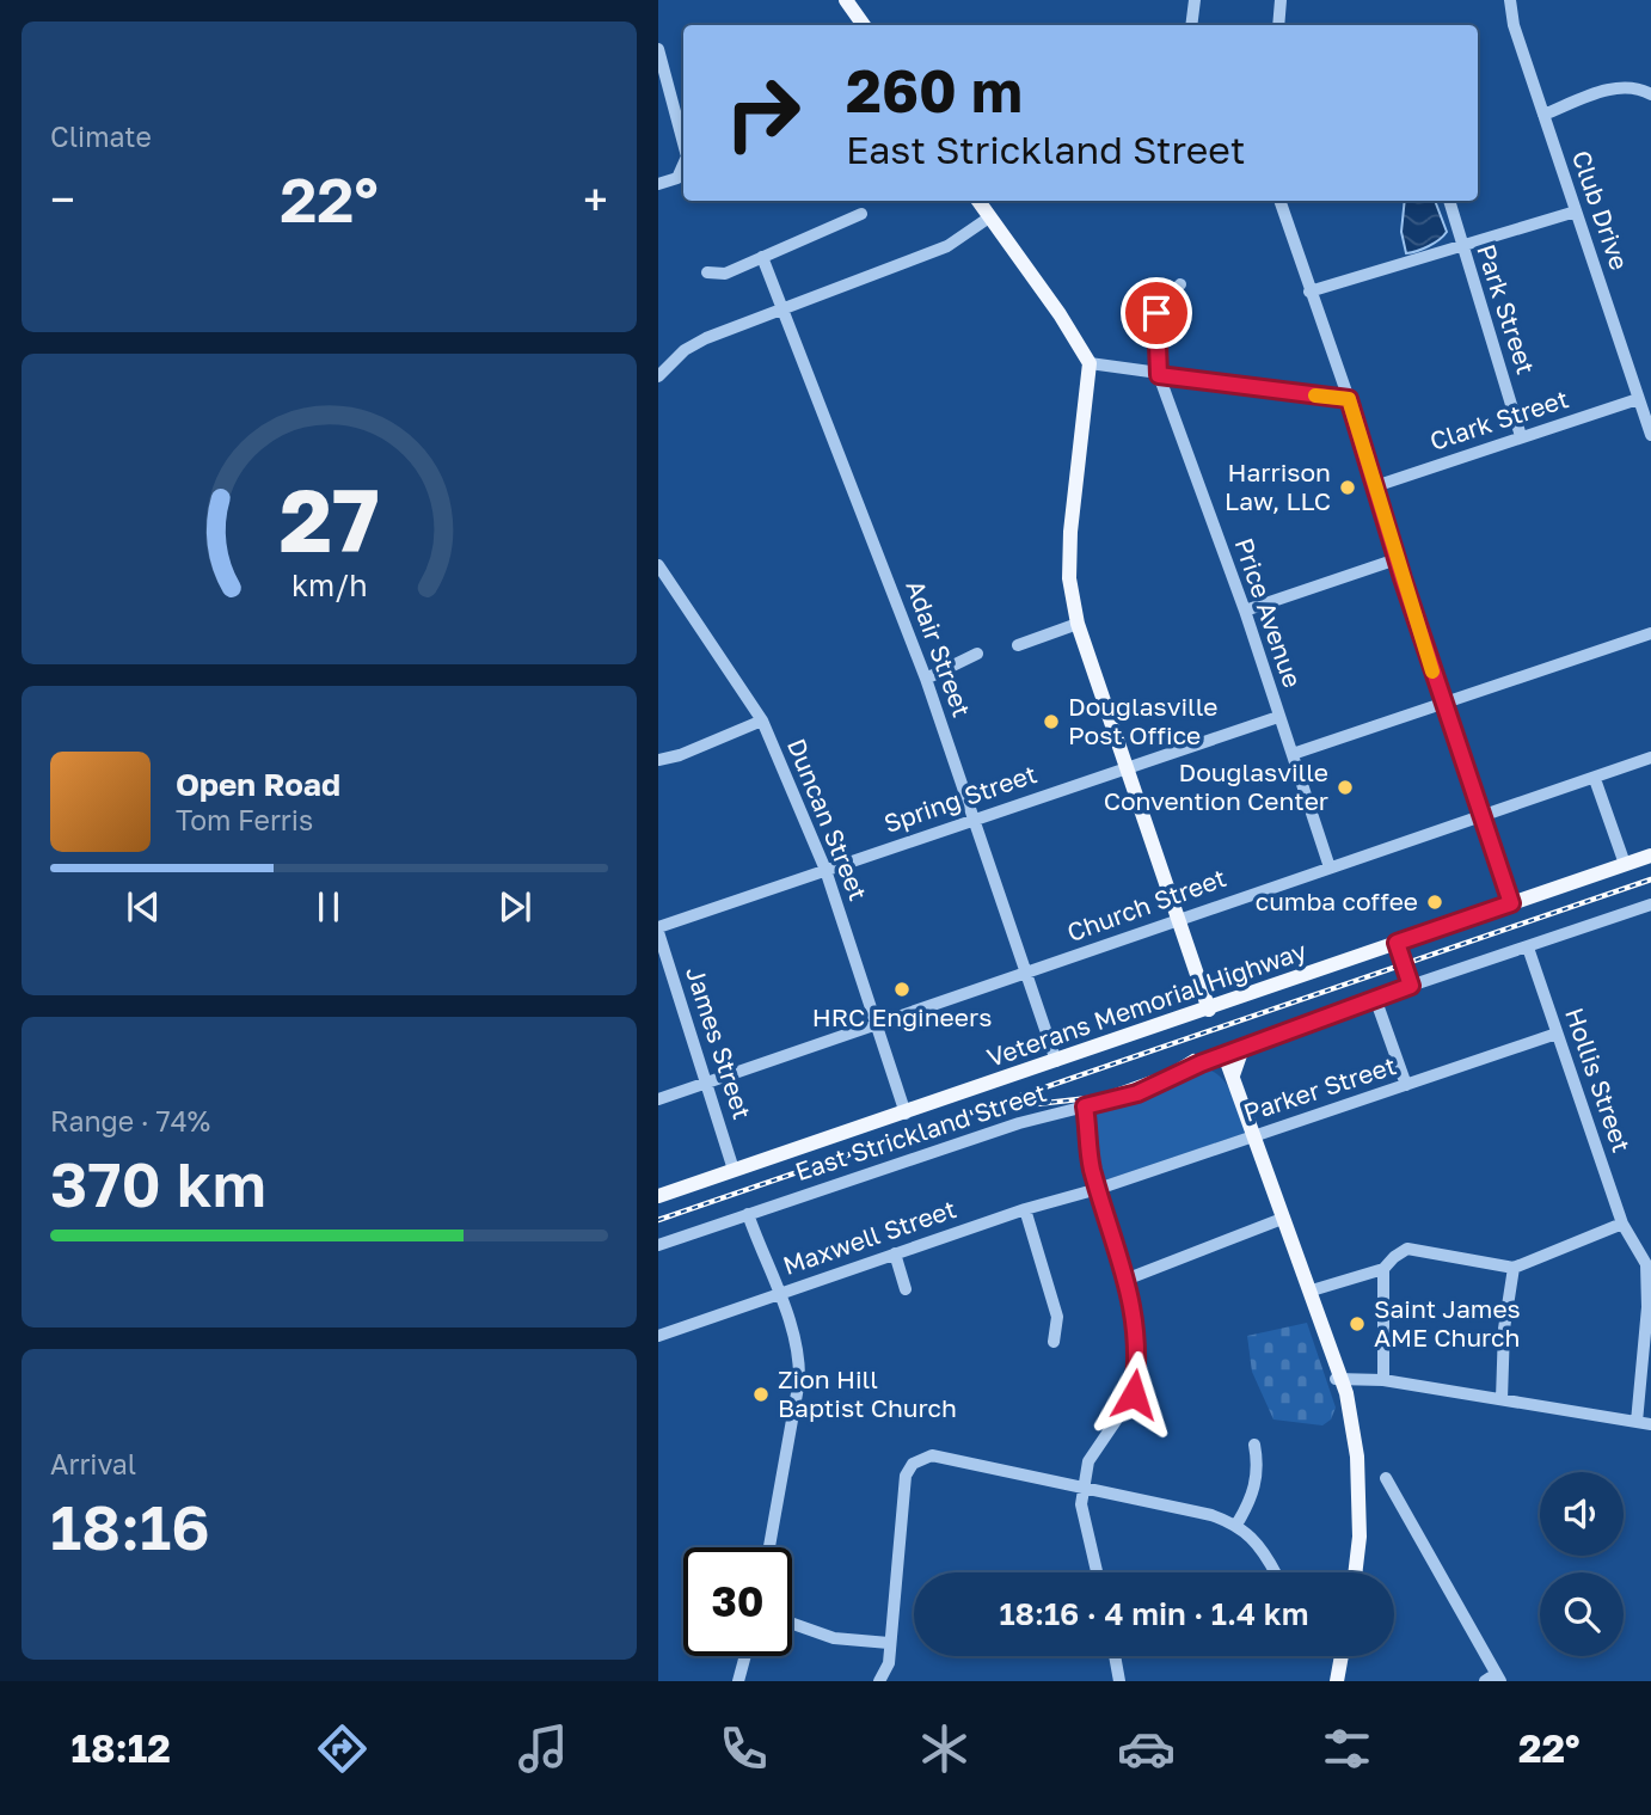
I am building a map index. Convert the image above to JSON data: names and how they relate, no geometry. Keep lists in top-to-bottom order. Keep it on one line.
{"streets":{"main road":["Veterans Memorial Highway"],"street":["Club Drive","Park Street","Clark Street","Price Avenue","Adair Street","Spring Street","Duncan Street","Church Street","James Street","Hollis Street","Parker Street","East Strickland Street","Maxwell Street"]},"crossings":[["Club Drive","Clark Street"],["Park Street","Clark Street"],["Price Avenue","Spring Street"],["Price Avenue","Church Street"],["Adair Street","Spring Street"],["Adair Street","Church Street"],["Adair Street","Veterans Memorial Highway"],["Spring Street","Duncan Street"],["Spring Street","James Street"],["Duncan Street","Church Street"],["Duncan Street","Veterans Memorial Highway"],["Church Street","James Street"],["Veterans Memorial Highway","James Street"],["Hollis Street","Parker Street"],["Hollis Street","East Strickland Street"],["Parker Street","Maxwell Street"]],"places":["Harrison Law, LLC","Douglasville Post Office","Douglasville Convention Center","cumba coffee","HRC Engineers","Saint James AME Church","Zion Hill Baptist Church"],"page":{"tile":["Climate",["Range · 74%","370 km"],["Arrival","18:16"]],"turn":["260 m","East Strickland Street"],"heat":["−","22°","+"],"song":["Open Road","Tom Ferris"],"limit":"30","trip":"18:16 · 4 min · 1.4 km","tabs":["18:12","22°"],"gauge":["27","km/h"]}}
